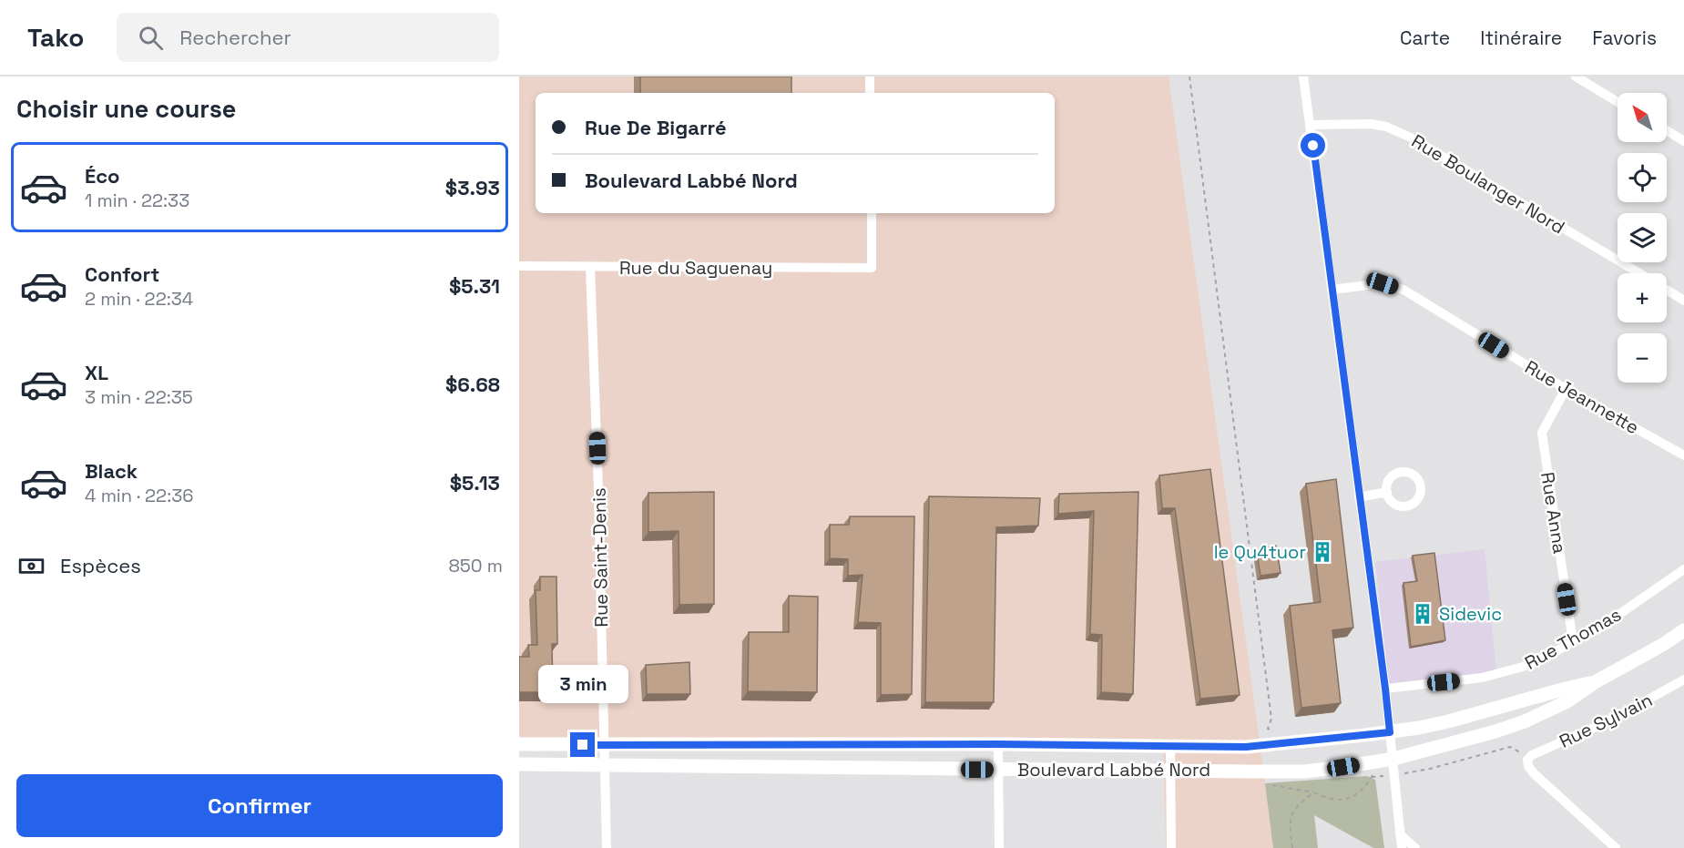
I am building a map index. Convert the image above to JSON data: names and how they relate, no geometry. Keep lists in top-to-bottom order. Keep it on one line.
{"streets":{"main road":["Boulevard Labbé Nord"],"street":["Rue Boulanger Nord","Rue du Saguenay","Rue Jeannette","Rue Anna","Rue Saint-Denis","Rue Thomas","Rue Sylvain"]},"crossings":[["Rue du Saguenay","Rue Saint-Denis"],["Rue Jeannette","Rue Anna"],["Rue Anna","Rue Thomas"],["Rue Saint-Denis","Boulevard Labbé Nord"]],"places":{"building":["le Qu4tuor","Sidevic"]},"north":"top left","page":{"header":"Tako","search":"Rechercher","nav":["Carte","Itinéraire","Favoris"],"heading":"Choisir une course","map_buttons":["+","−"],"banner":["Rue De Bigarré","Boulevard Labbé Nord"],"list":[{"name":"Éco","note":"1 min · 22:33","value":"$3.93"},{"name":"Confort","note":"2 min · 22:34","value":"$5.31"},{"name":"XL","note":"3 min · 22:35","value":"$6.68"},{"name":"Black","note":"4 min · 22:36","value":"$5.13"}],"pay":["Espèces","850 m"],"bubble":"3 min","buttons":"Confirmer"}}
